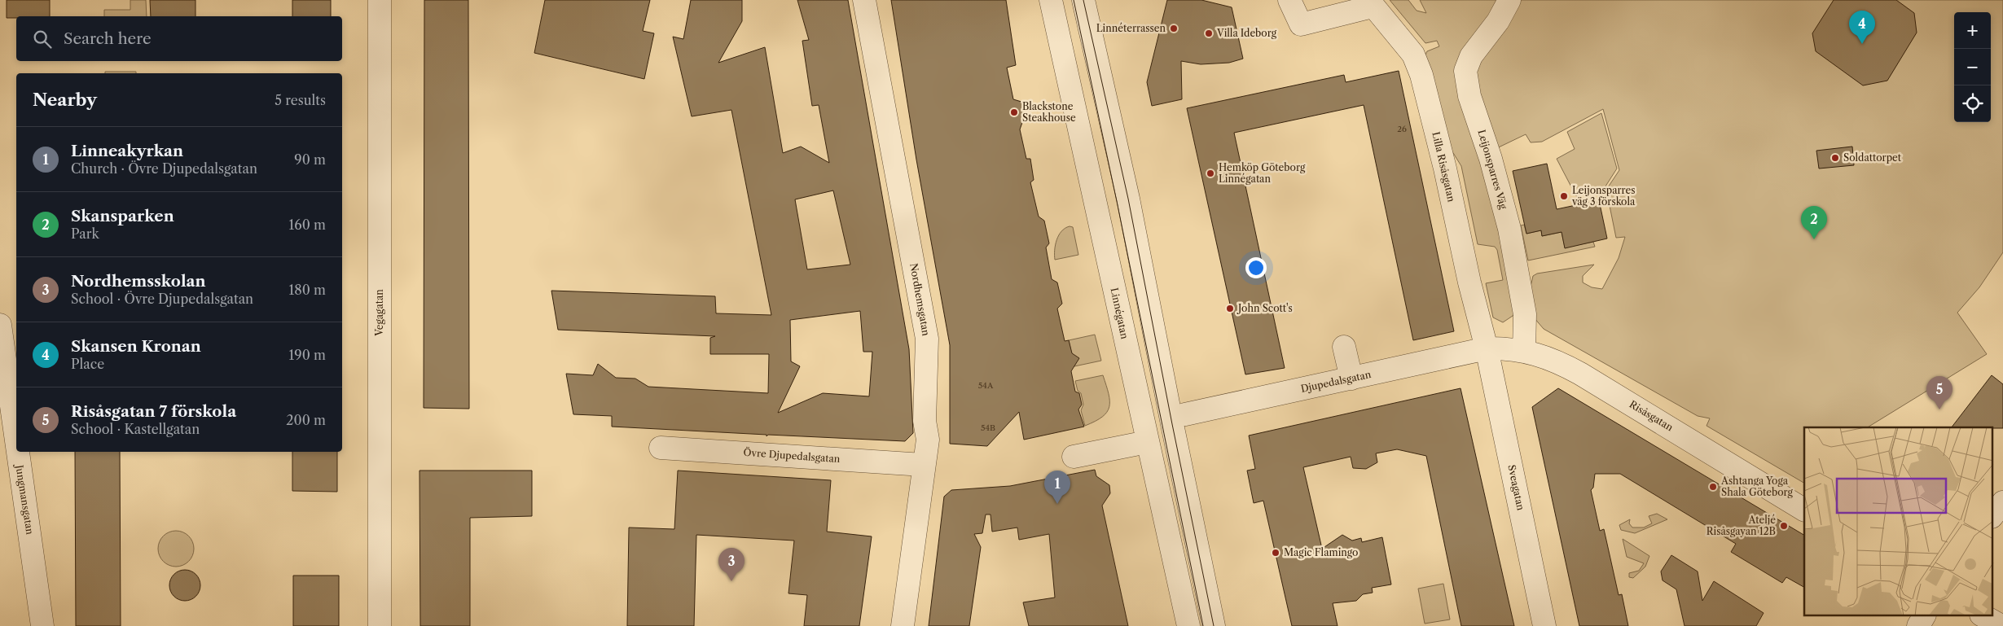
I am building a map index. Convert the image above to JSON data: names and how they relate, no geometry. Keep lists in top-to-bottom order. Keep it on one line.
{"streets":{"street":["Lilla Risåsgatan","Leijonsparres Väg","Nordhemsgatan","Vegagatan","Linnégatan","Djupedalsgatan","Risåsgatan","Övre Djupedalsgatan","Sveagatan","Jungmansgatan"]},"crossings":[["Lilla Risåsgatan","Djupedalsgatan"],["Lilla Risåsgatan","Risåsgatan"],["Lilla Risåsgatan","Sveagatan"],["Leijonsparres Väg","Risåsgatan"],["Nordhemsgatan","Övre Djupedalsgatan"],["Djupedalsgatan","Risåsgatan"],["Djupedalsgatan","Sveagatan"],["Risåsgatan","Sveagatan"]],"places":["Linnéterrassen","Villa Ideborg","Blackstone Steakhouse","Soldattorpet","Hemköp Göteborg Linnégatan","Leijonsparres väg 3 förskola","John Scott's","Ashtanga Yoga Shala Göteborg","Ateljé Risåsgayan 12B","Magic Flamingo"],"house_numbers":["26","54A","54B"],"page":{"pins":["4","2","5","1","3"],"map_buttons":["+","−"],"search":"Search here","heading":["Nearby","5 results"],"list":[{"mark":"1","name":"Linneakyrkan","note":"Church · Övre Djupedalsgatan","value":"90 m"},{"mark":"2","name":"Skansparken","note":"Park","value":"160 m"},{"mark":"3","name":"Nordhemsskolan","note":"School · Övre Djupedalsgatan","value":"180 m"},{"mark":"4","name":"Skansen Kronan","note":"Place","value":"190 m"},{"mark":"5","name":"Risåsgatan 7 förskola","note":"School · Kastellgatan","value":"200 m"}]}}
